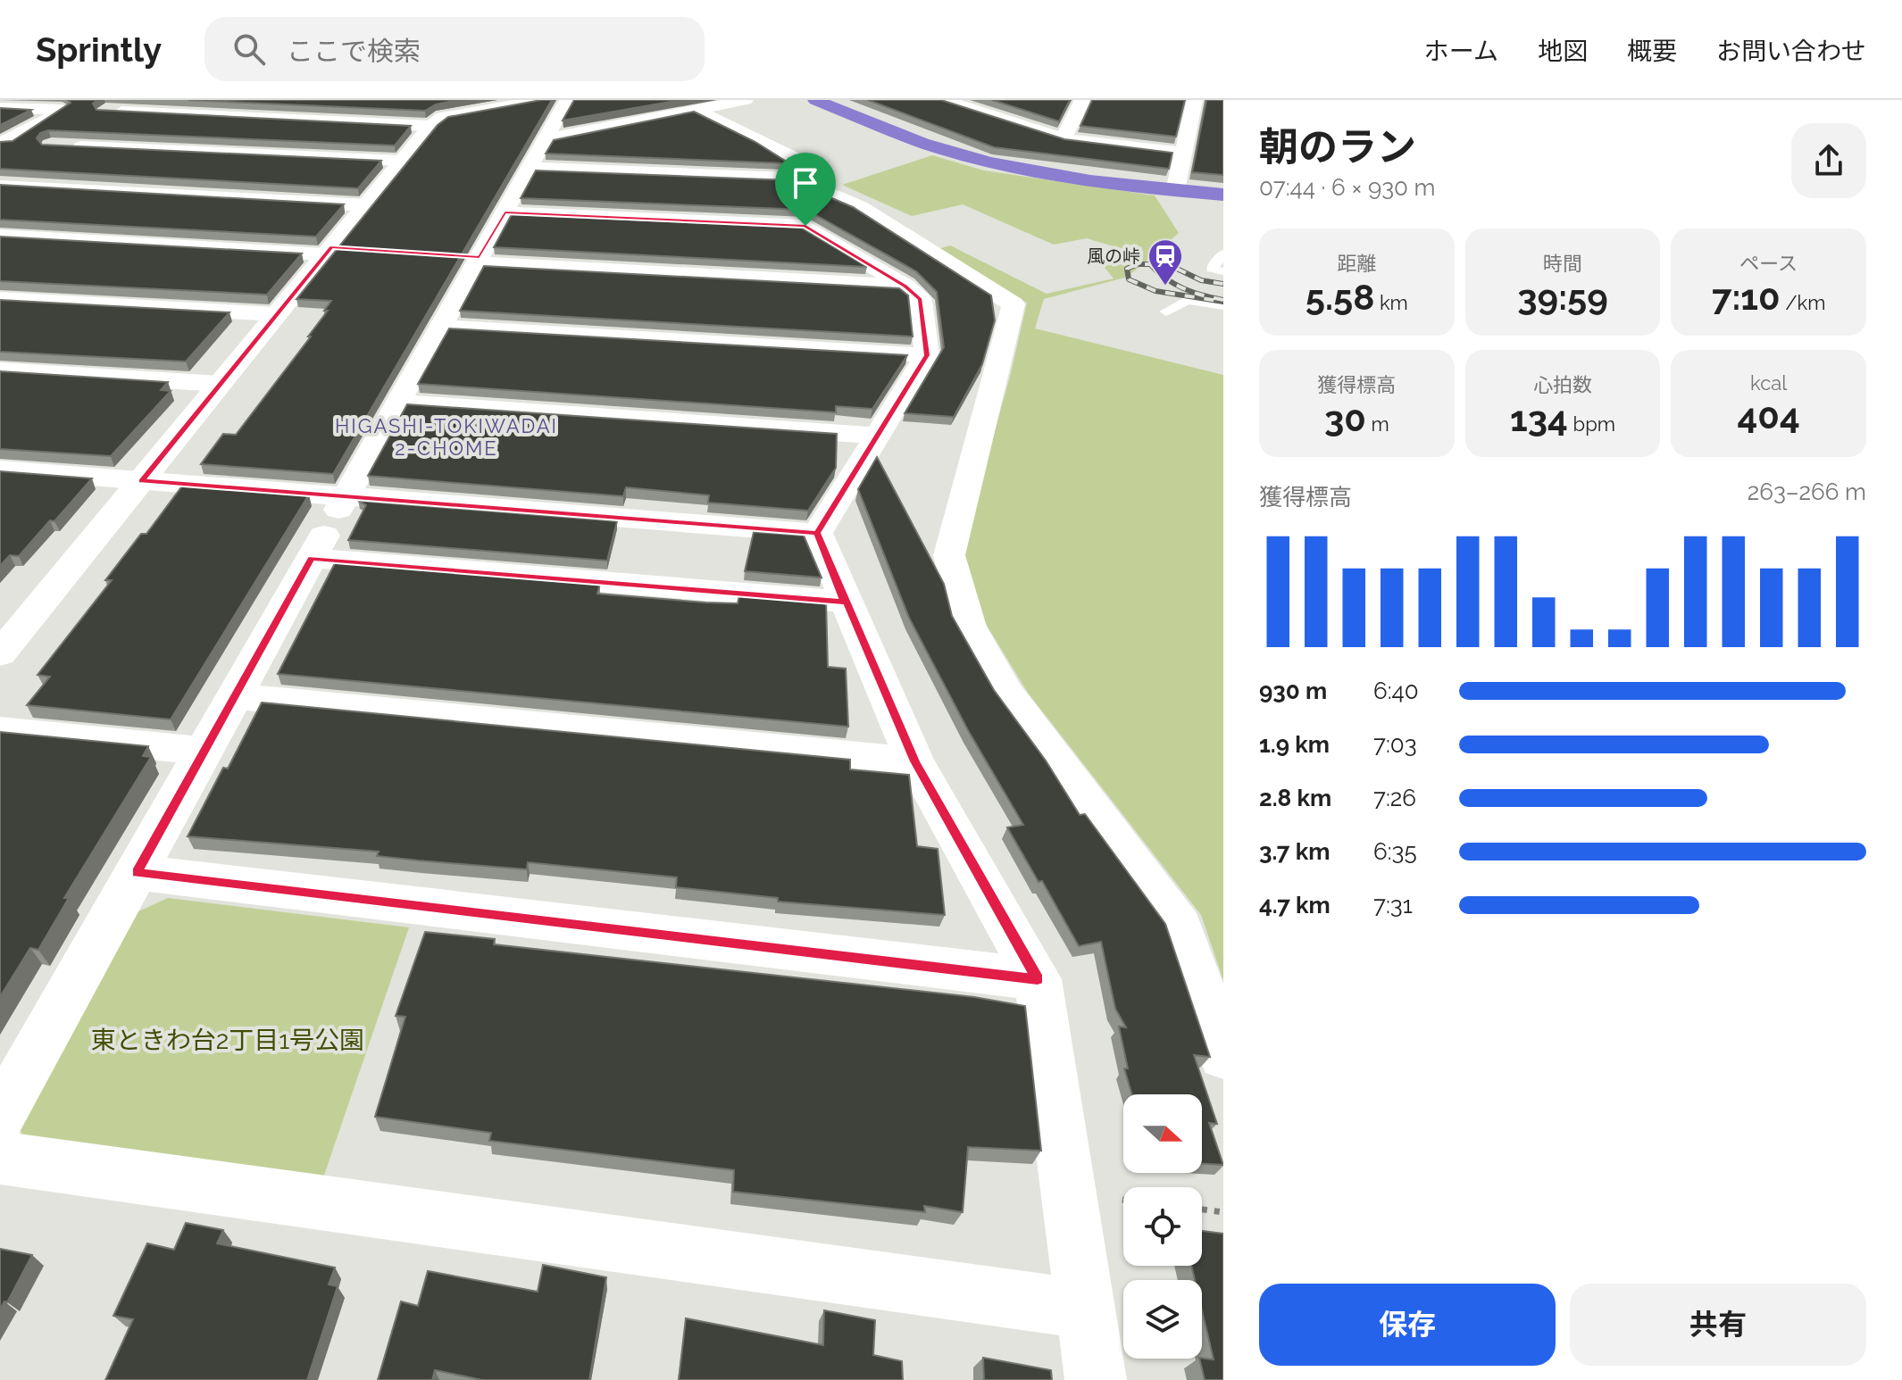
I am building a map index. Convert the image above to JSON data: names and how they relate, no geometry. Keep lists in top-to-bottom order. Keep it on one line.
{"districts":["HIGASHI-TOKIWADAI 2-CHOME"],"parks":["東ときわ台2丁目1号公園"],"places":{"station":["風の峠"]},"north":"right","page":{"header":"Sprintly","search":"ここで検索","nav":["ホーム","地図","概要","お問い合わせ"],"heading":["朝のラン","07:44 · 6 × 930 m"],"stats":[["距離","5.58 km"],["時間","39:59"],["ペース","7:10 /km"],["獲得標高","30 m"],["心拍数","134 bpm"],["kcal","404"]],"chart":["獲得標高","263–266 m"],"list":[{"name":"930 m","note":"6:40"},{"name":"1.9 km","note":"7:03"},{"name":"2.8 km","note":"7:26"},{"name":"3.7 km","note":"6:35"},{"name":"4.7 km","note":"7:31"}],"buttons":["保存","共有"]}}
